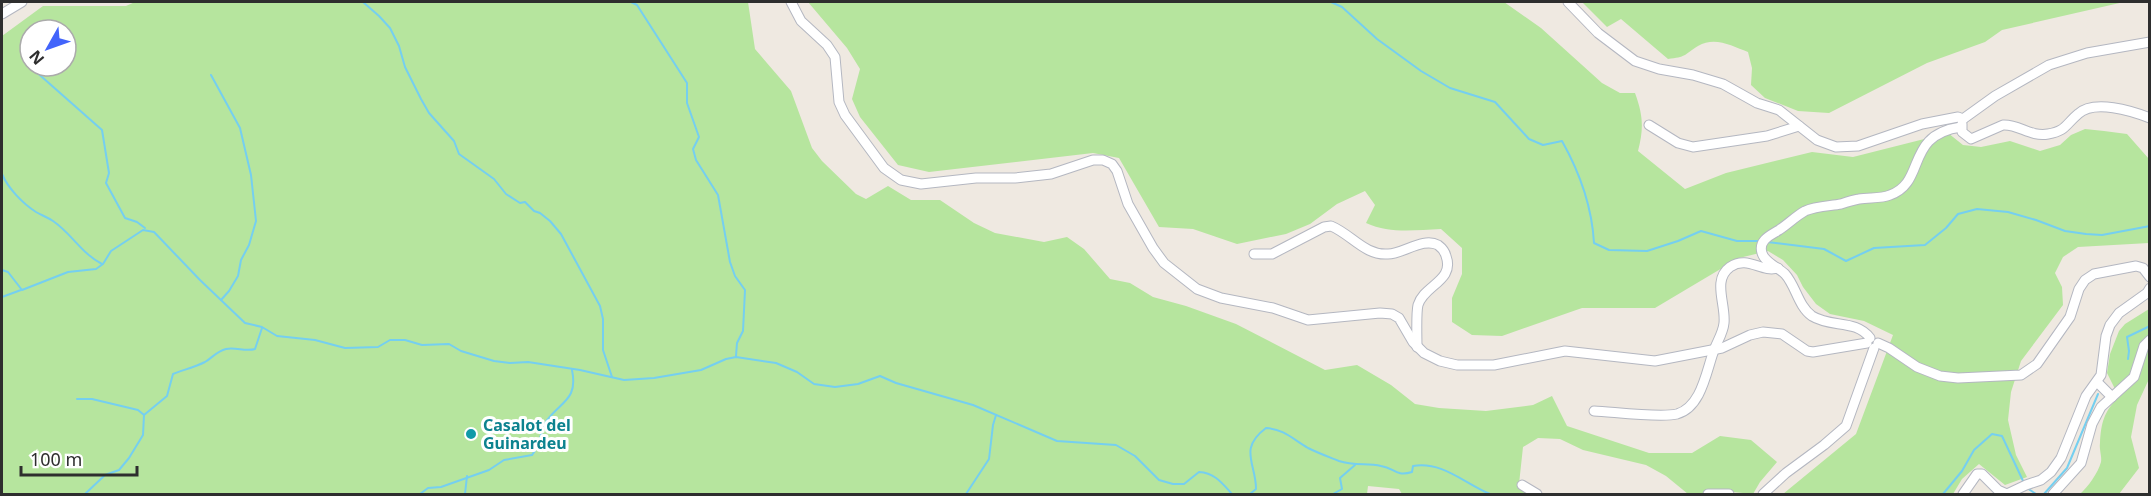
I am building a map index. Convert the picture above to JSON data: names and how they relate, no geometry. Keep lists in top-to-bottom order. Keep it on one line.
{"places":["Casalot del Guinardeu"],"scale_bar":"100 m","north":"bottom left"}
